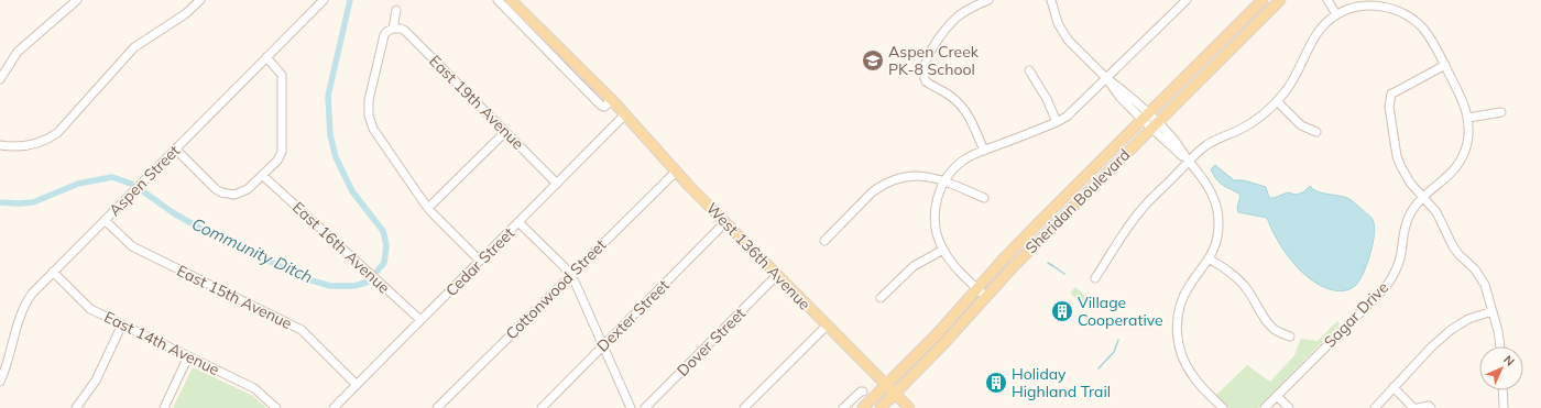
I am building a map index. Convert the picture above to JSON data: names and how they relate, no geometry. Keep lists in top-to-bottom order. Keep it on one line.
{"streets":{"main road":["Sheridan Boulevard","West 136th Avenue"],"street":["East 19th Avenue","Aspen Street","East 16th Avenue","Cedar Street","Cottonwood Street","East 15th Avenue","Sagar Drive","Dexter Street","Dover Street","East 14th Avenue"]},"crossings":[["East 19th Avenue","Cedar Street"],["Aspen Street","East 15th Avenue"],["Aspen Street","East 14th Avenue"],["Sheridan Boulevard","West 136th Avenue"],["East 16th Avenue","Cedar Street"],["West 136th Avenue","Cedar Street"],["West 136th Avenue","Cottonwood Street"],["West 136th Avenue","Dexter Street"],["West 136th Avenue","Dover Street"],["Cedar Street","East 15th Avenue"]],"water":["Community Ditch"],"places":{"school or university":["Aspen Creek PK-8 School"],"building":["Village Cooperative","Holiday Highland Trail"]},"north":"top right"}
